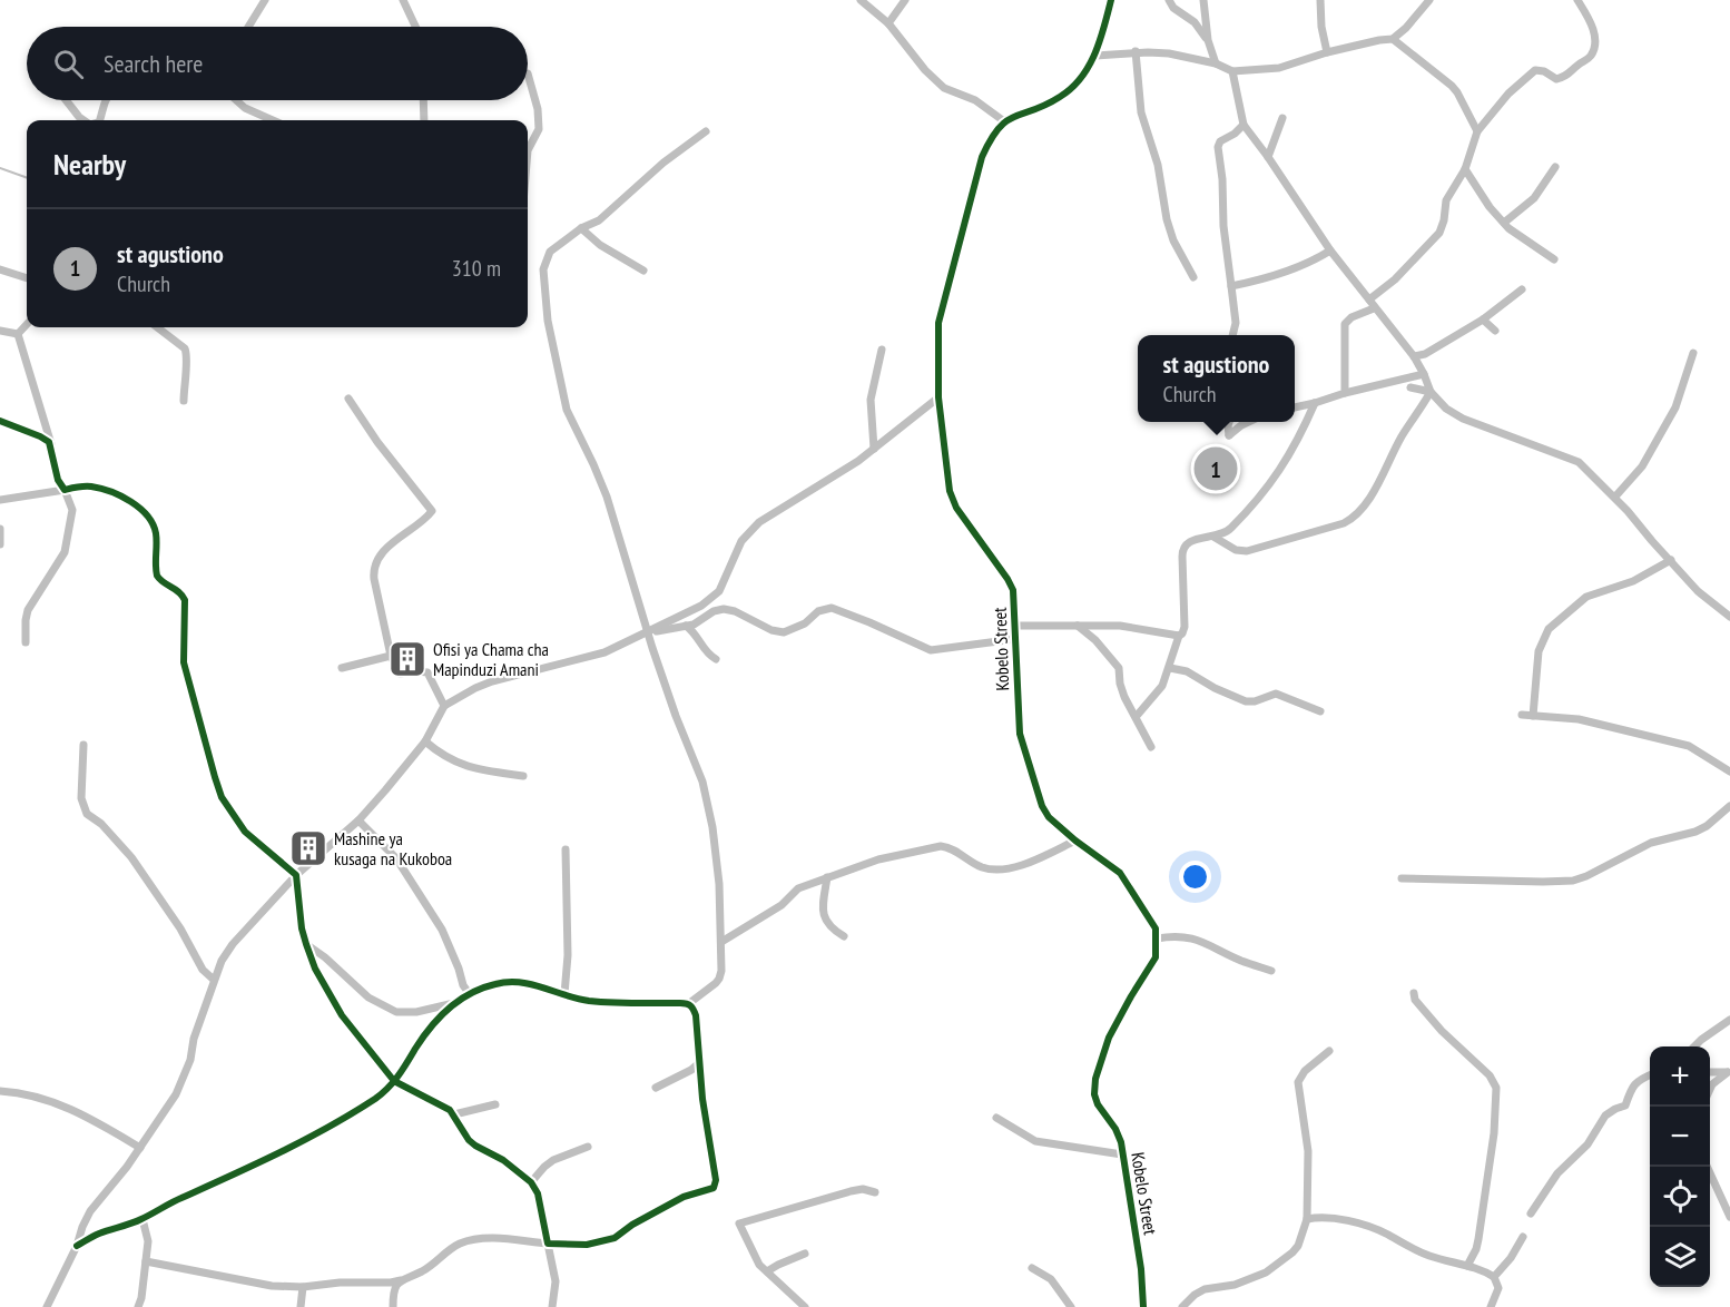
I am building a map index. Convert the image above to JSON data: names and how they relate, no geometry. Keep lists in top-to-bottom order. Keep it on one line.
{"streets":{"street":["Kobelo Street"]},"places":{"building":["Ofisi ya Chama cha Mapinduzi Amani","Mashine ya kusaga na Kukoboa"]},"page":{"search":"Search here","heading":"Nearby","list":[{"mark":"1","name":"st agustiono","note":"Church","value":"310 m"}],"popup":["st agustiono","Church"],"pins":"1","map_buttons":["+","−"]}}
